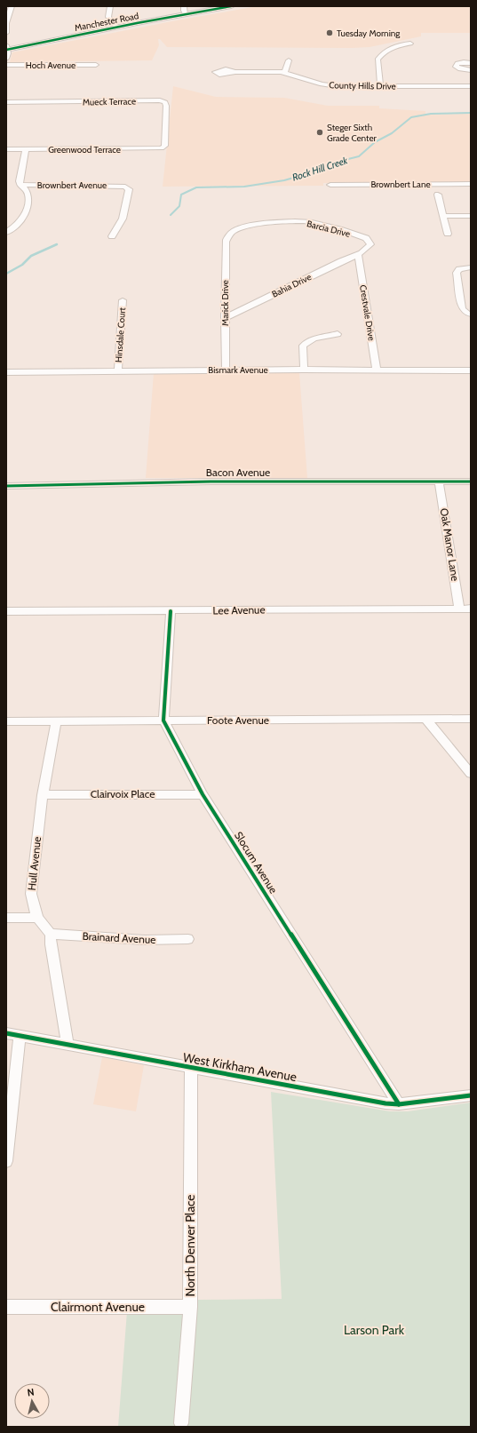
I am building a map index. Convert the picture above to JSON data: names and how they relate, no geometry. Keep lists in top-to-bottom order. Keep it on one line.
{"streets":{"main road":["Manchester Road"],"street":["Hoch Avenue","County Hills Drive","Mueck Terrace","Greenwood Terrace","Brownbert Lane","Brownbert Avenue","Barcia Drive","Bahia Drive","Marick Drive","Crestvale Drive","Hinsdale Court","Bismark Avenue","Bacon Avenue","Oak Manor Lane","Lee Avenue","Foote Avenue","Clairvoix Place","Slocum Avenue","Hull Avenue","Brainard Avenue","West Kirkham Avenue","North Denver Place","Clairmont Avenue"]},"crossings":[["Mueck Terrace","Greenwood Terrace"],["Barcia Drive","Bahia Drive"],["Barcia Drive","Marick Drive"],["Barcia Drive","Crestvale Drive"],["Bahia Drive","Marick Drive"],["Bahia Drive","Crestvale Drive"],["Marick Drive","Bismark Avenue"],["Crestvale Drive","Bismark Avenue"],["Hinsdale Court","Bismark Avenue"],["Bacon Avenue","Oak Manor Lane"],["Oak Manor Lane","Lee Avenue"],["Foote Avenue","Slocum Avenue"],["Foote Avenue","Hull Avenue"],["Clairvoix Place","Slocum Avenue"],["Clairvoix Place","Hull Avenue"],["Slocum Avenue","West Kirkham Avenue"],["Hull Avenue","Brainard Avenue"],["West Kirkham Avenue","North Denver Place"],["North Denver Place","Clairmont Avenue"]],"water":["Rock Hill Creek"],"parks":["Larson Park"],"places":["Tuesday Morning","Steger Sixth Grade Center"],"north":"top"}
